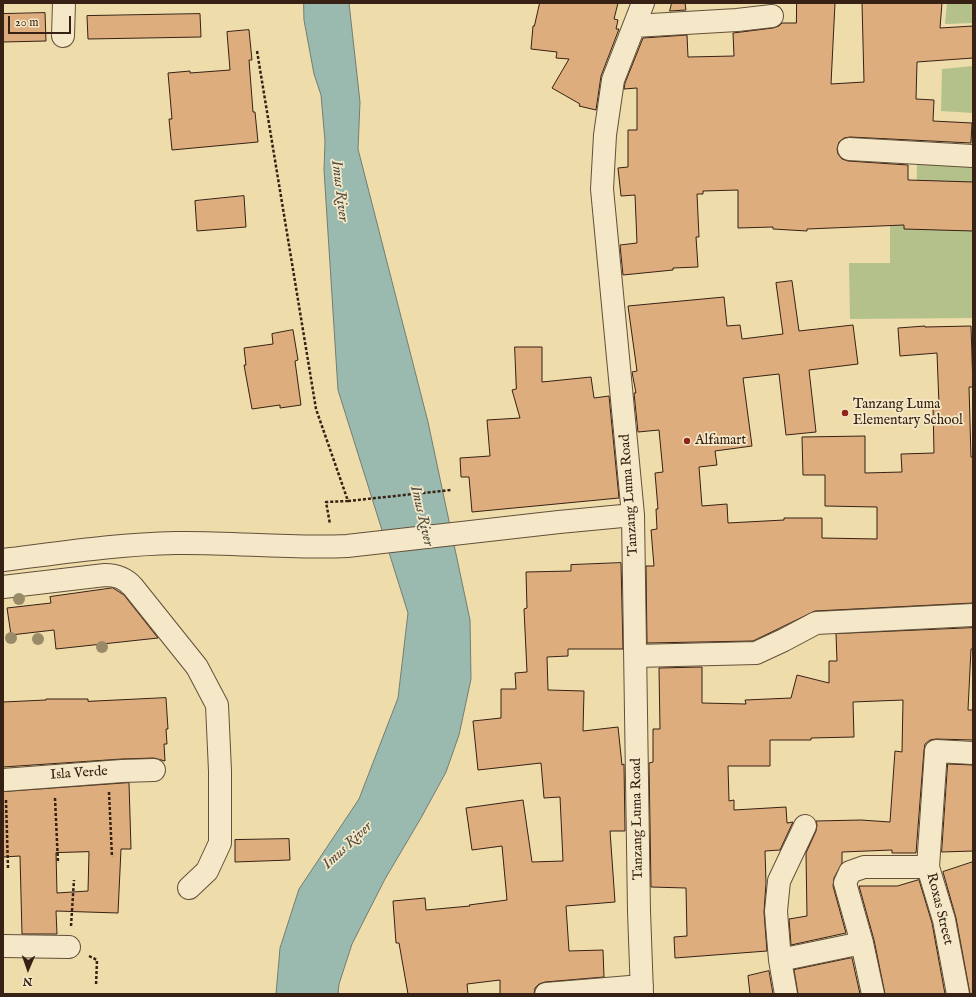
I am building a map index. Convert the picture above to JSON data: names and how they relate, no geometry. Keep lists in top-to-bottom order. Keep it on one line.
{"streets":{"street":["Tanzang Luma Road","Isla Verde","Roxas Street"]},"water":["Imus River"],"places":["Tanzang Luma Elementary School","Alfamart"],"scale_bar":"20 m","north":"bottom"}
